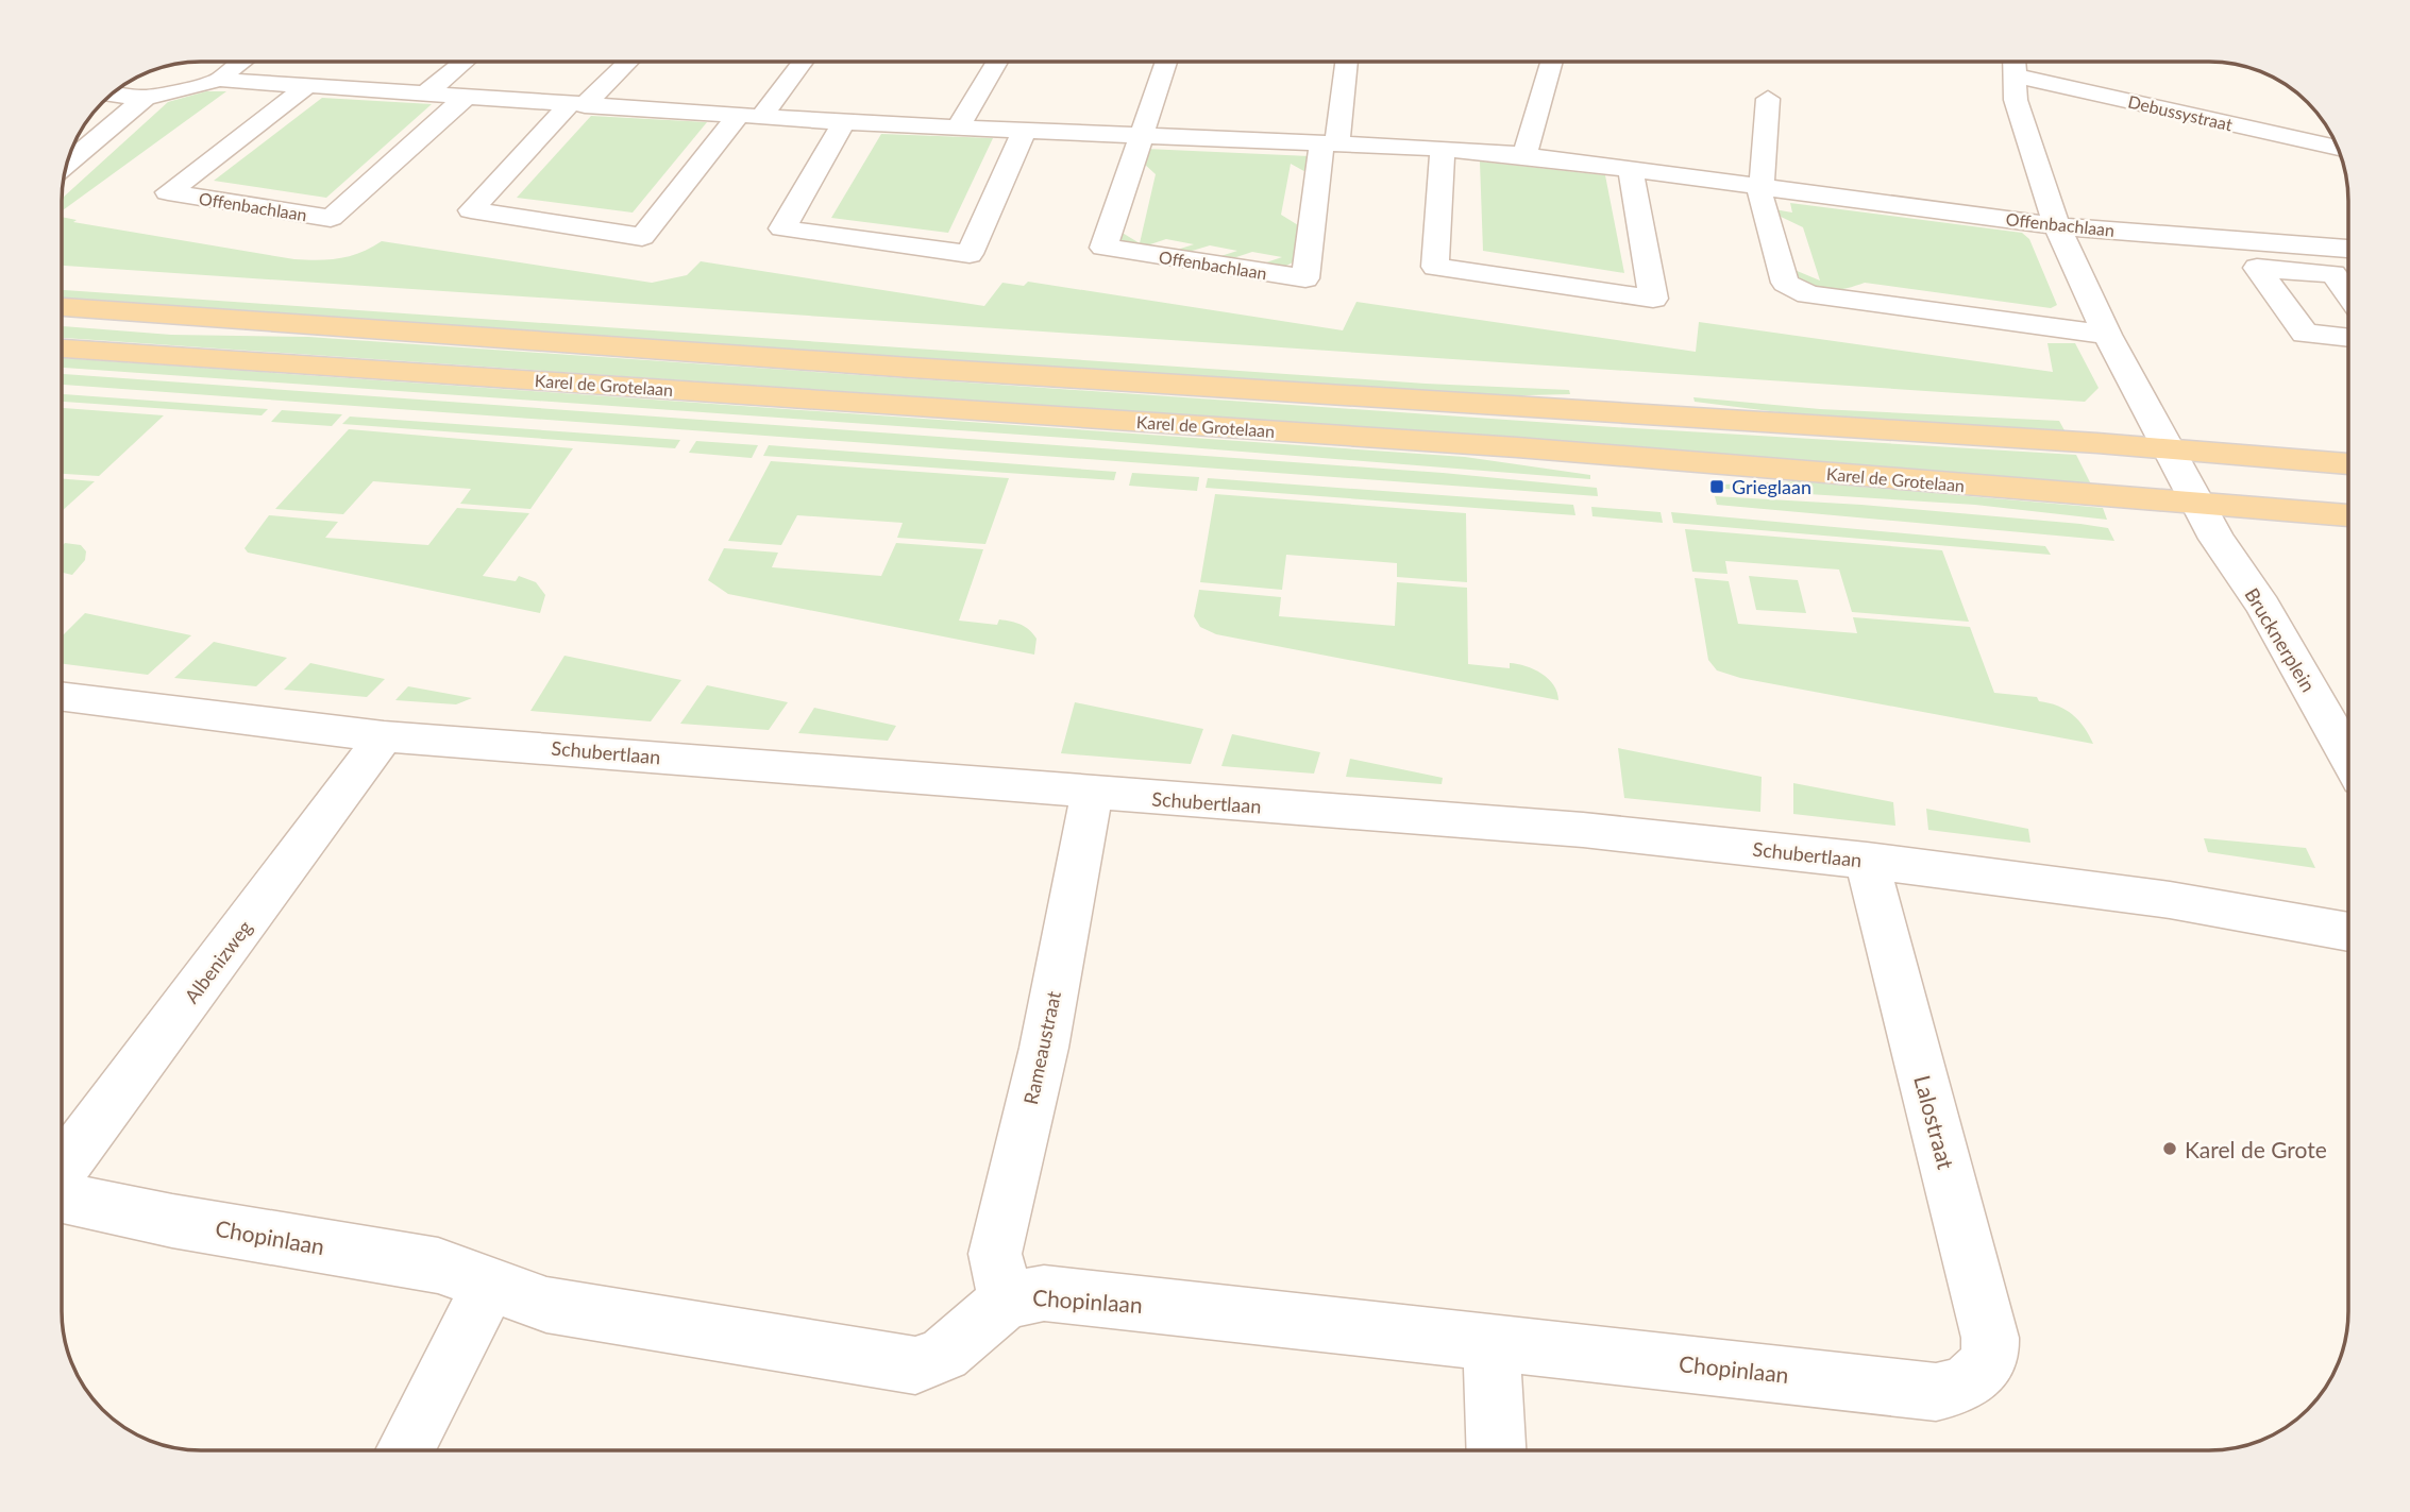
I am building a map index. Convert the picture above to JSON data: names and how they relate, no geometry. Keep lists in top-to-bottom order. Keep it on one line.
{"streets":{"main road":["Karel de Grotelaan"],"street":["Debussystraat","Offenbachlaan","Brucknerplein","Schubertlaan","Albenizweg","Rameaustraat","Lalostraat","Chopinlaan"]},"crossings":[["Karel de Grotelaan","Brucknerplein"],["Schubertlaan","Albenizweg"],["Schubertlaan","Rameaustraat"],["Schubertlaan","Lalostraat"],["Rameaustraat","Chopinlaan"],["Lalostraat","Chopinlaan"]],"places":{"transit":["Grieglaan"],"other":["Karel de Grote"]}}
